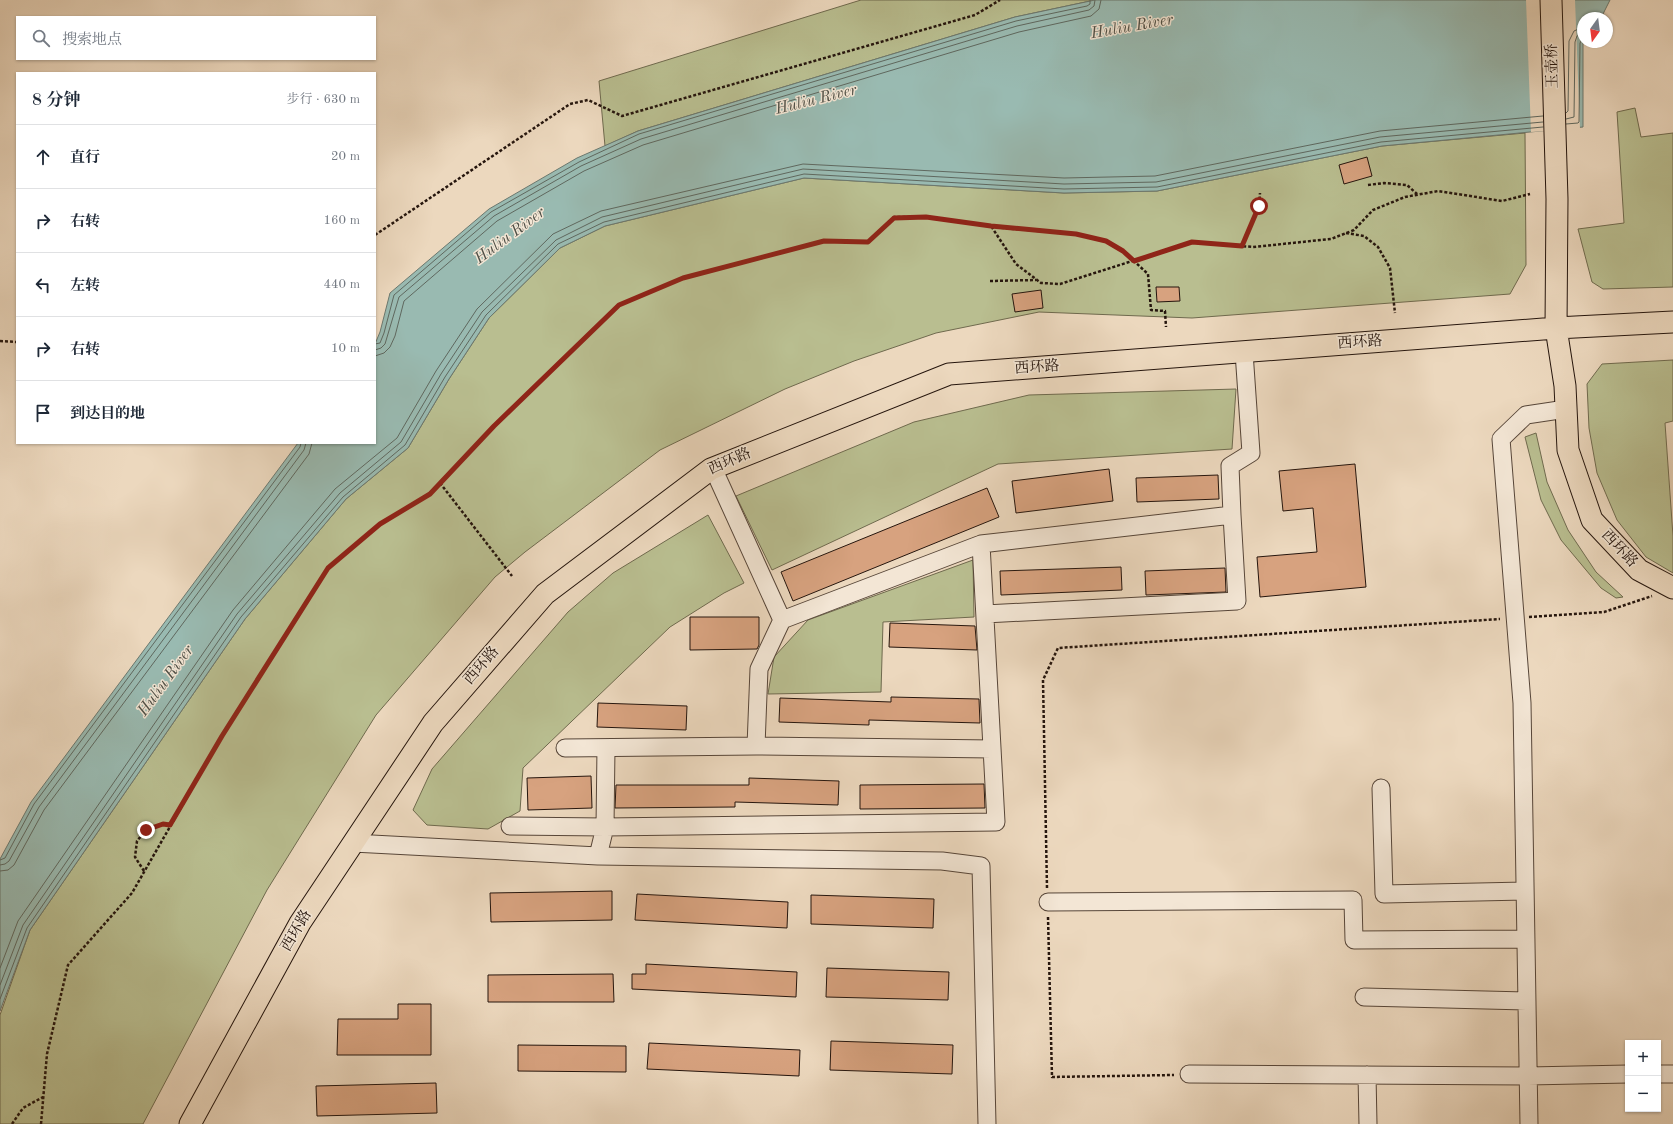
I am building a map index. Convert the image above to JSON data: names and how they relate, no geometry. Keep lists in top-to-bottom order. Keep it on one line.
{"streets":{"main road":["玉壶桥","西环路"]},"crossings":[["玉壶桥","西环路"]],"water":["Huliu River"],"north":"bottom","page":{"search":"搜索地点","heading":["8 分钟","步行 · 630 m"],"list":[["直行","20 m"],["右转","160 m"],["左转","440 m"],["右转","10 m"],"到达目的地"],"map_buttons":["+","−"]}}
